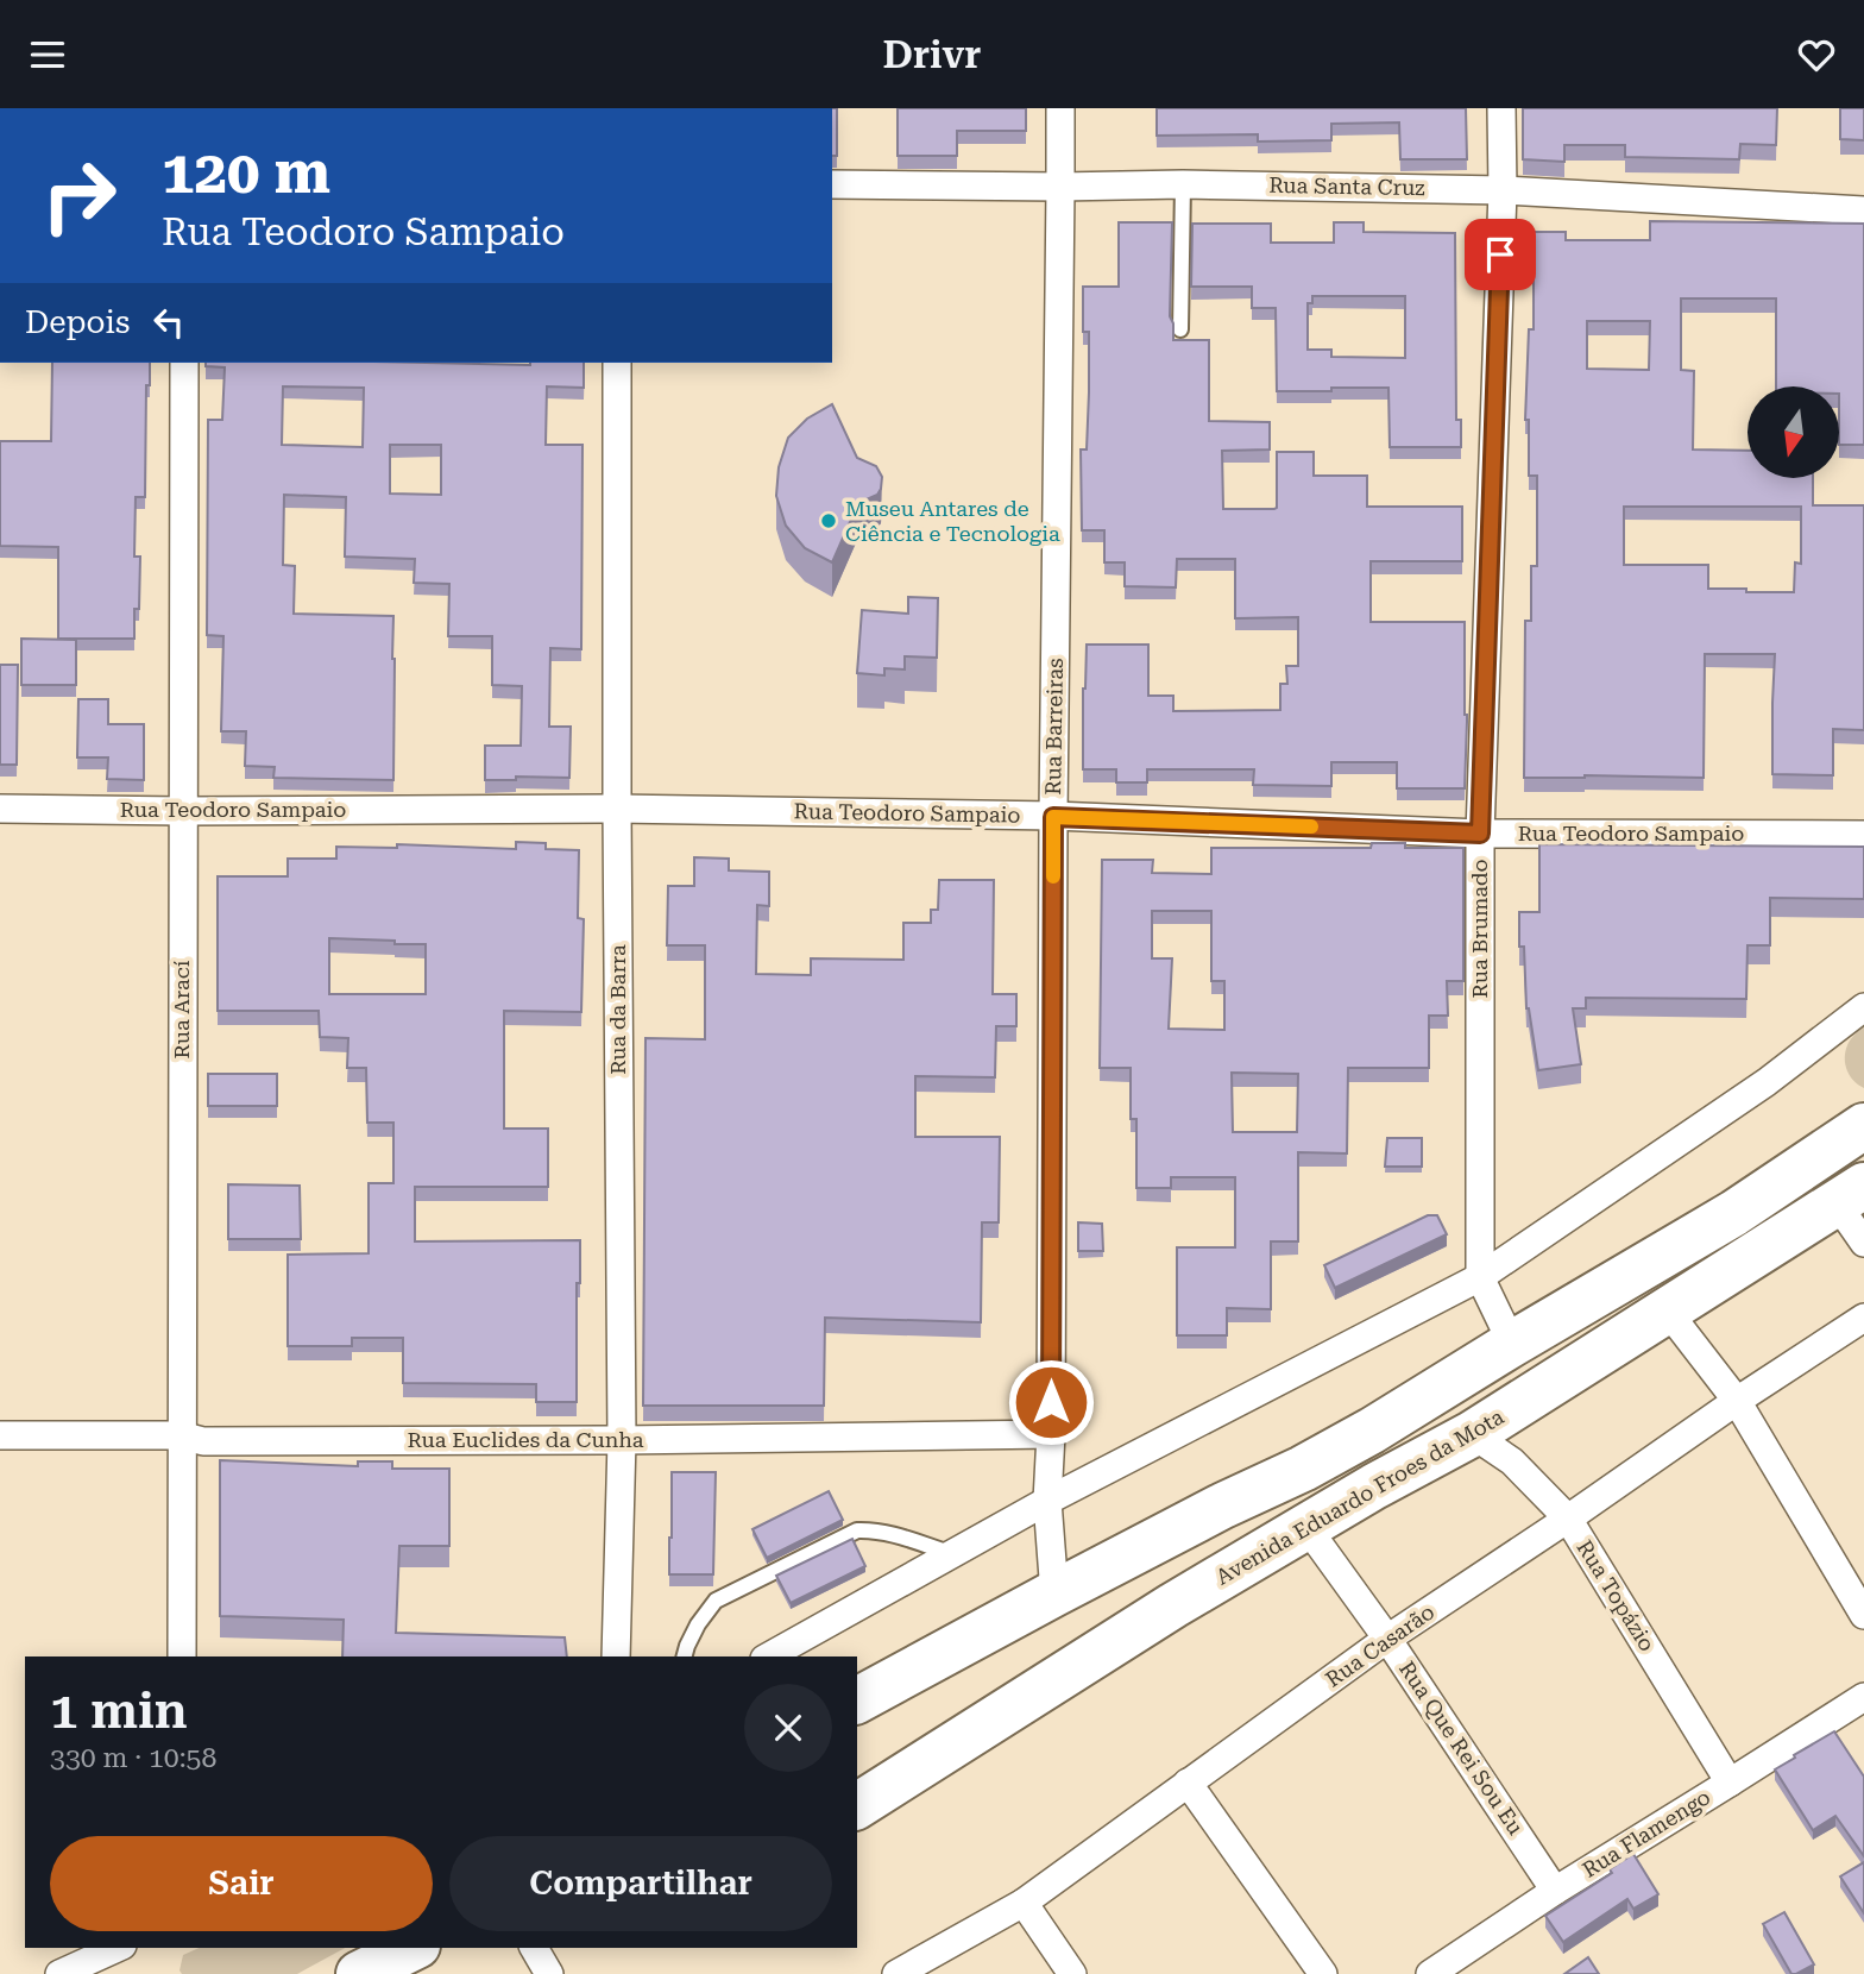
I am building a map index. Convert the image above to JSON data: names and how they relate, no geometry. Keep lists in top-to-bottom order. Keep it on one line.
{"streets":{"highway":["Avenida Eduardo Froes da Mota"],"street":["Rua Santa Cruz","Rua Barreiras","Rua Teodoro Sampaio","Rua Brumado","Rua Arací","Rua da Barra","Rua Euclides da Cunha","Rua Topázio","Rua Casarão","Rua Que Rei Sou Eu","Rua Flamengo"]},"crossings":[["Rua Santa Cruz","Rua Barreiras"],["Rua Santa Cruz","Rua Brumado"],["Rua Barreiras","Rua Teodoro Sampaio"],["Rua Barreiras","Rua Euclides da Cunha"],["Rua Teodoro Sampaio","Rua Brumado"],["Rua Teodoro Sampaio","Rua Arací"],["Rua Teodoro Sampaio","Rua da Barra"],["Rua Arací","Rua Euclides da Cunha"],["Rua da Barra","Rua Euclides da Cunha"],["Avenida Eduardo Froes da Mota","Rua Topázio"],["Avenida Eduardo Froes da Mota","Rua Que Rei Sou Eu"],["Rua Topázio","Rua Casarão"],["Rua Topázio","Rua Flamengo"],["Rua Casarão","Rua Que Rei Sou Eu"],["Rua Que Rei Sou Eu","Rua Flamengo"]],"places":["Museu Antares de Ciência e Tecnologia"],"north":"bottom","page":{"header":"Drivr","turn":["120 m","Rua Teodoro Sampaio"],"then":"Depois","heading":["1 min","330 m · 10:58"],"buttons":["Sair","Compartilhar"]}}
